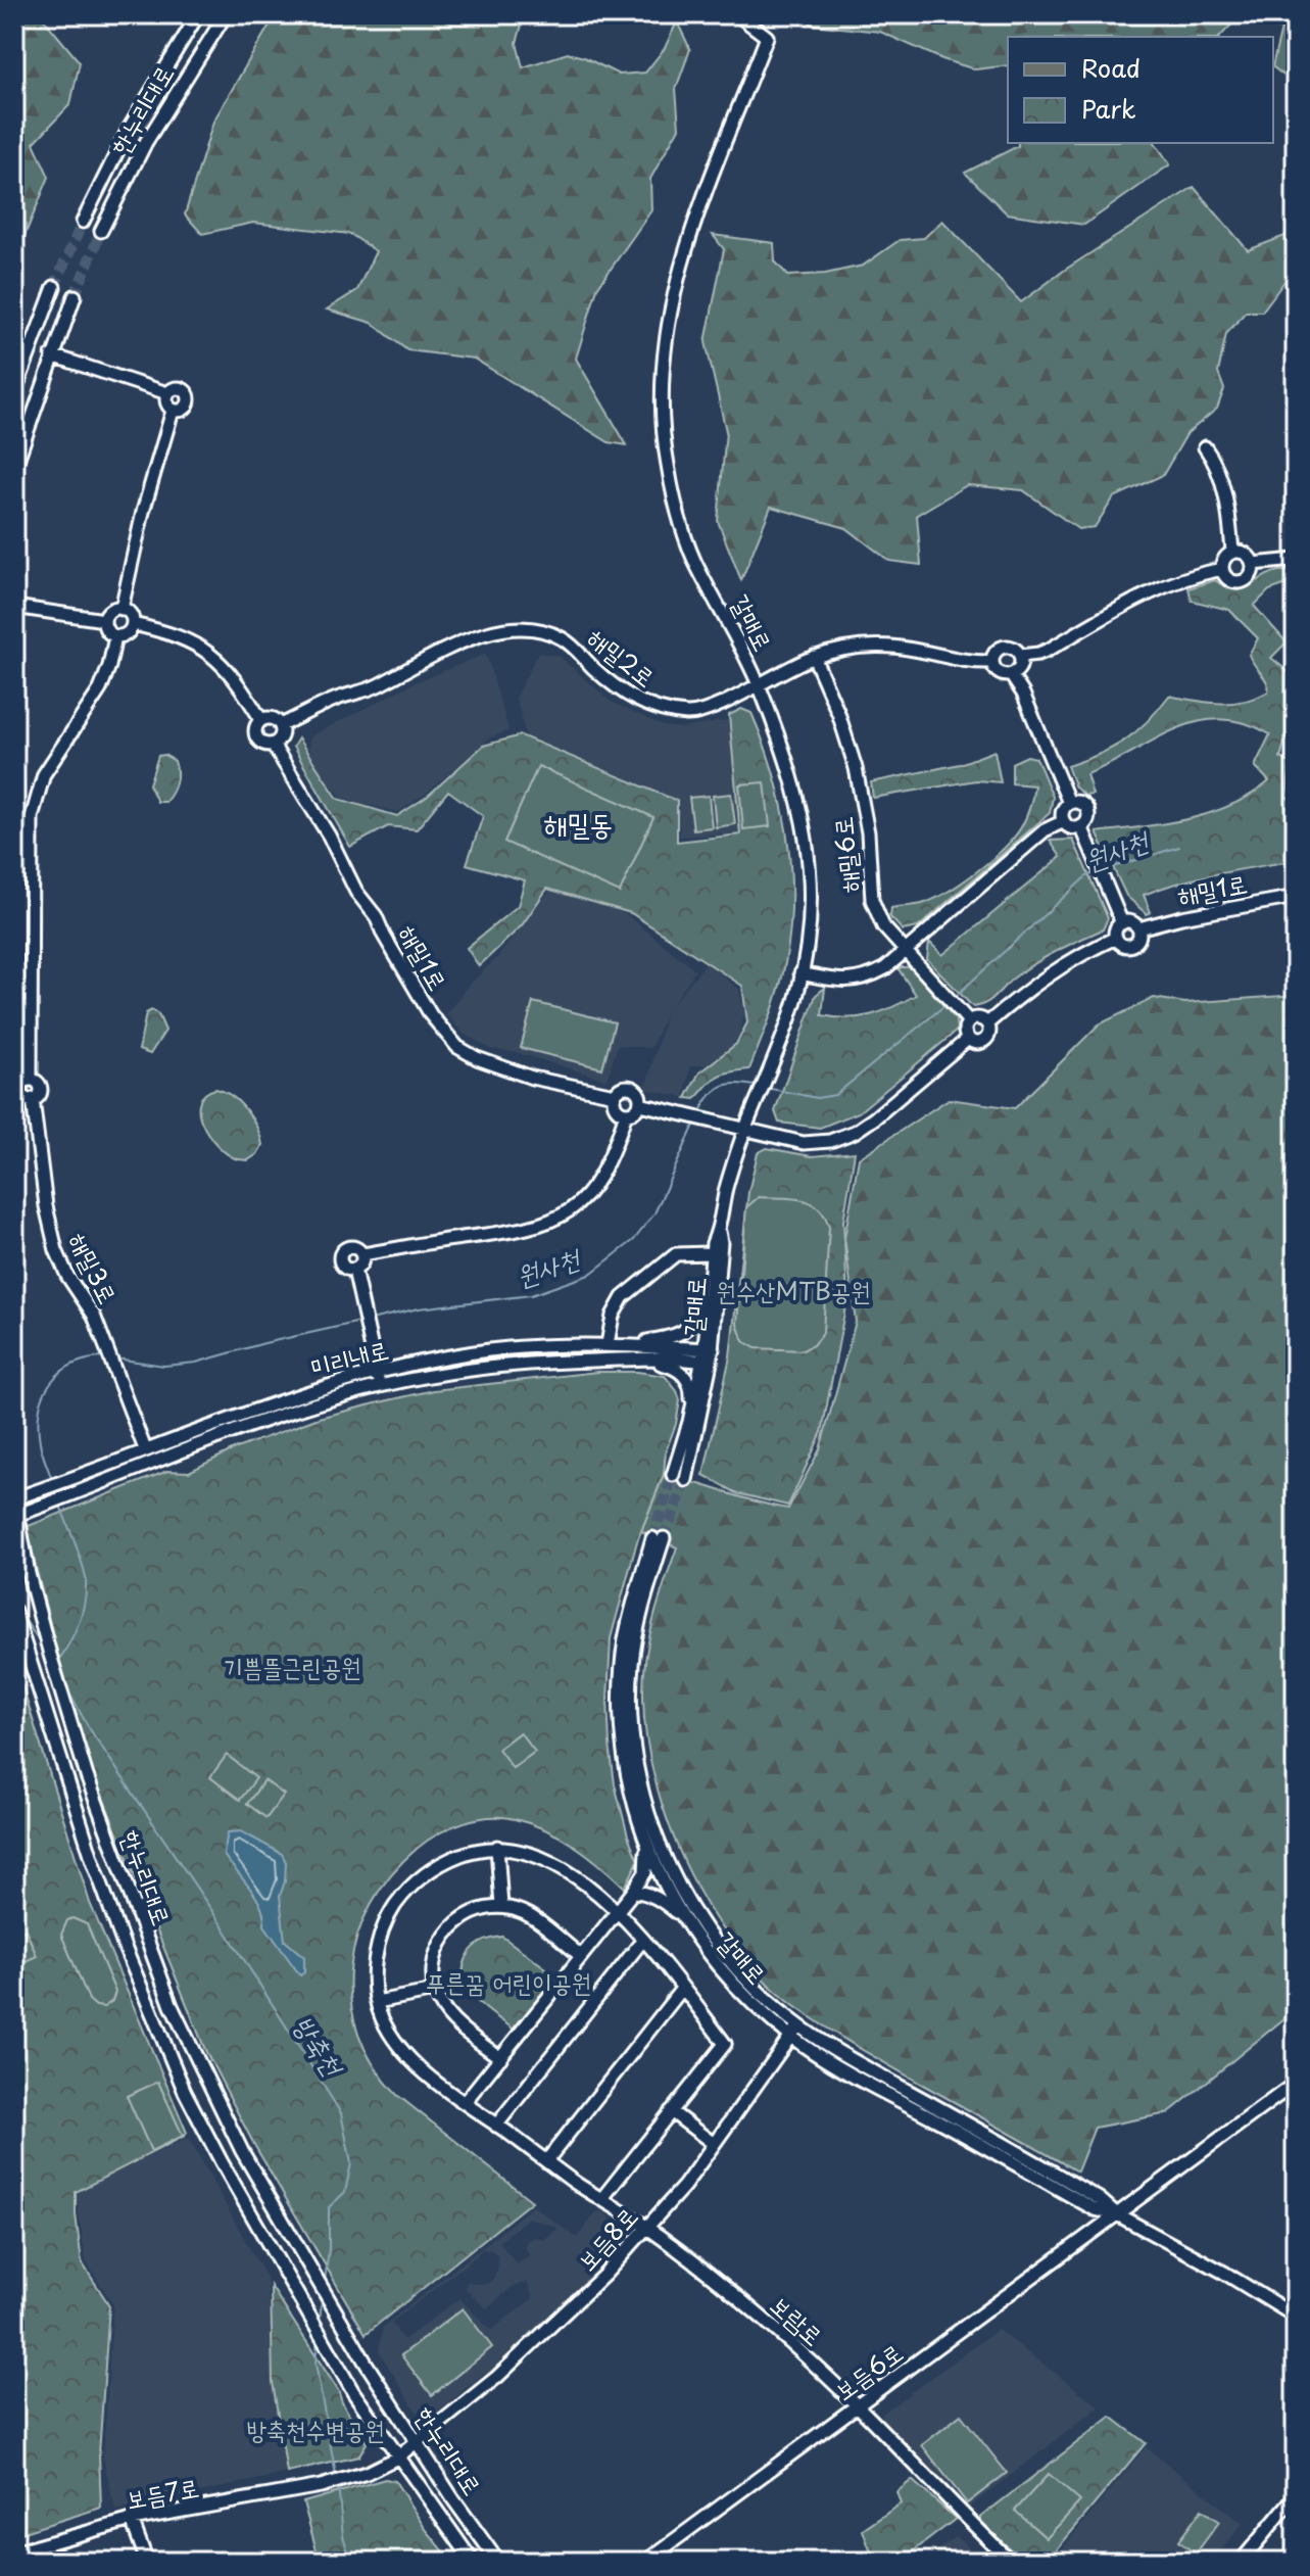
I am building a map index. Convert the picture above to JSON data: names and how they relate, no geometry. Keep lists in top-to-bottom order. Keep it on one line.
{"streets":{"street":["한누리대로","갈매로","해밀2로","해밀6로","해밀1로","해밀3로","미리내로","보듬8로","보람로","보듬6로","보듬7로"]},"crossings":[["한누리대로","미리내로"],["한누리대로","보듬8로"],["한누리대로","보듬7로"],["갈매로","해밀2로"],["갈매로","미리내로"],["갈매로","보듬8로"],["갈매로","보듬6로"],["해밀2로","해밀6로"],["해밀2로","해밀1로"],["해밀3로","미리내로"],["보듬8로","보람로"],["보람로","보듬6로"]],"districts":["해밀동"],"water":["원사천","방축천"],"parks":["원수산MTB공원","기쁨뜰근린공원","푸른꿈 어린이공원","방축천수변공원"],"legend":["Road","Park"]}
